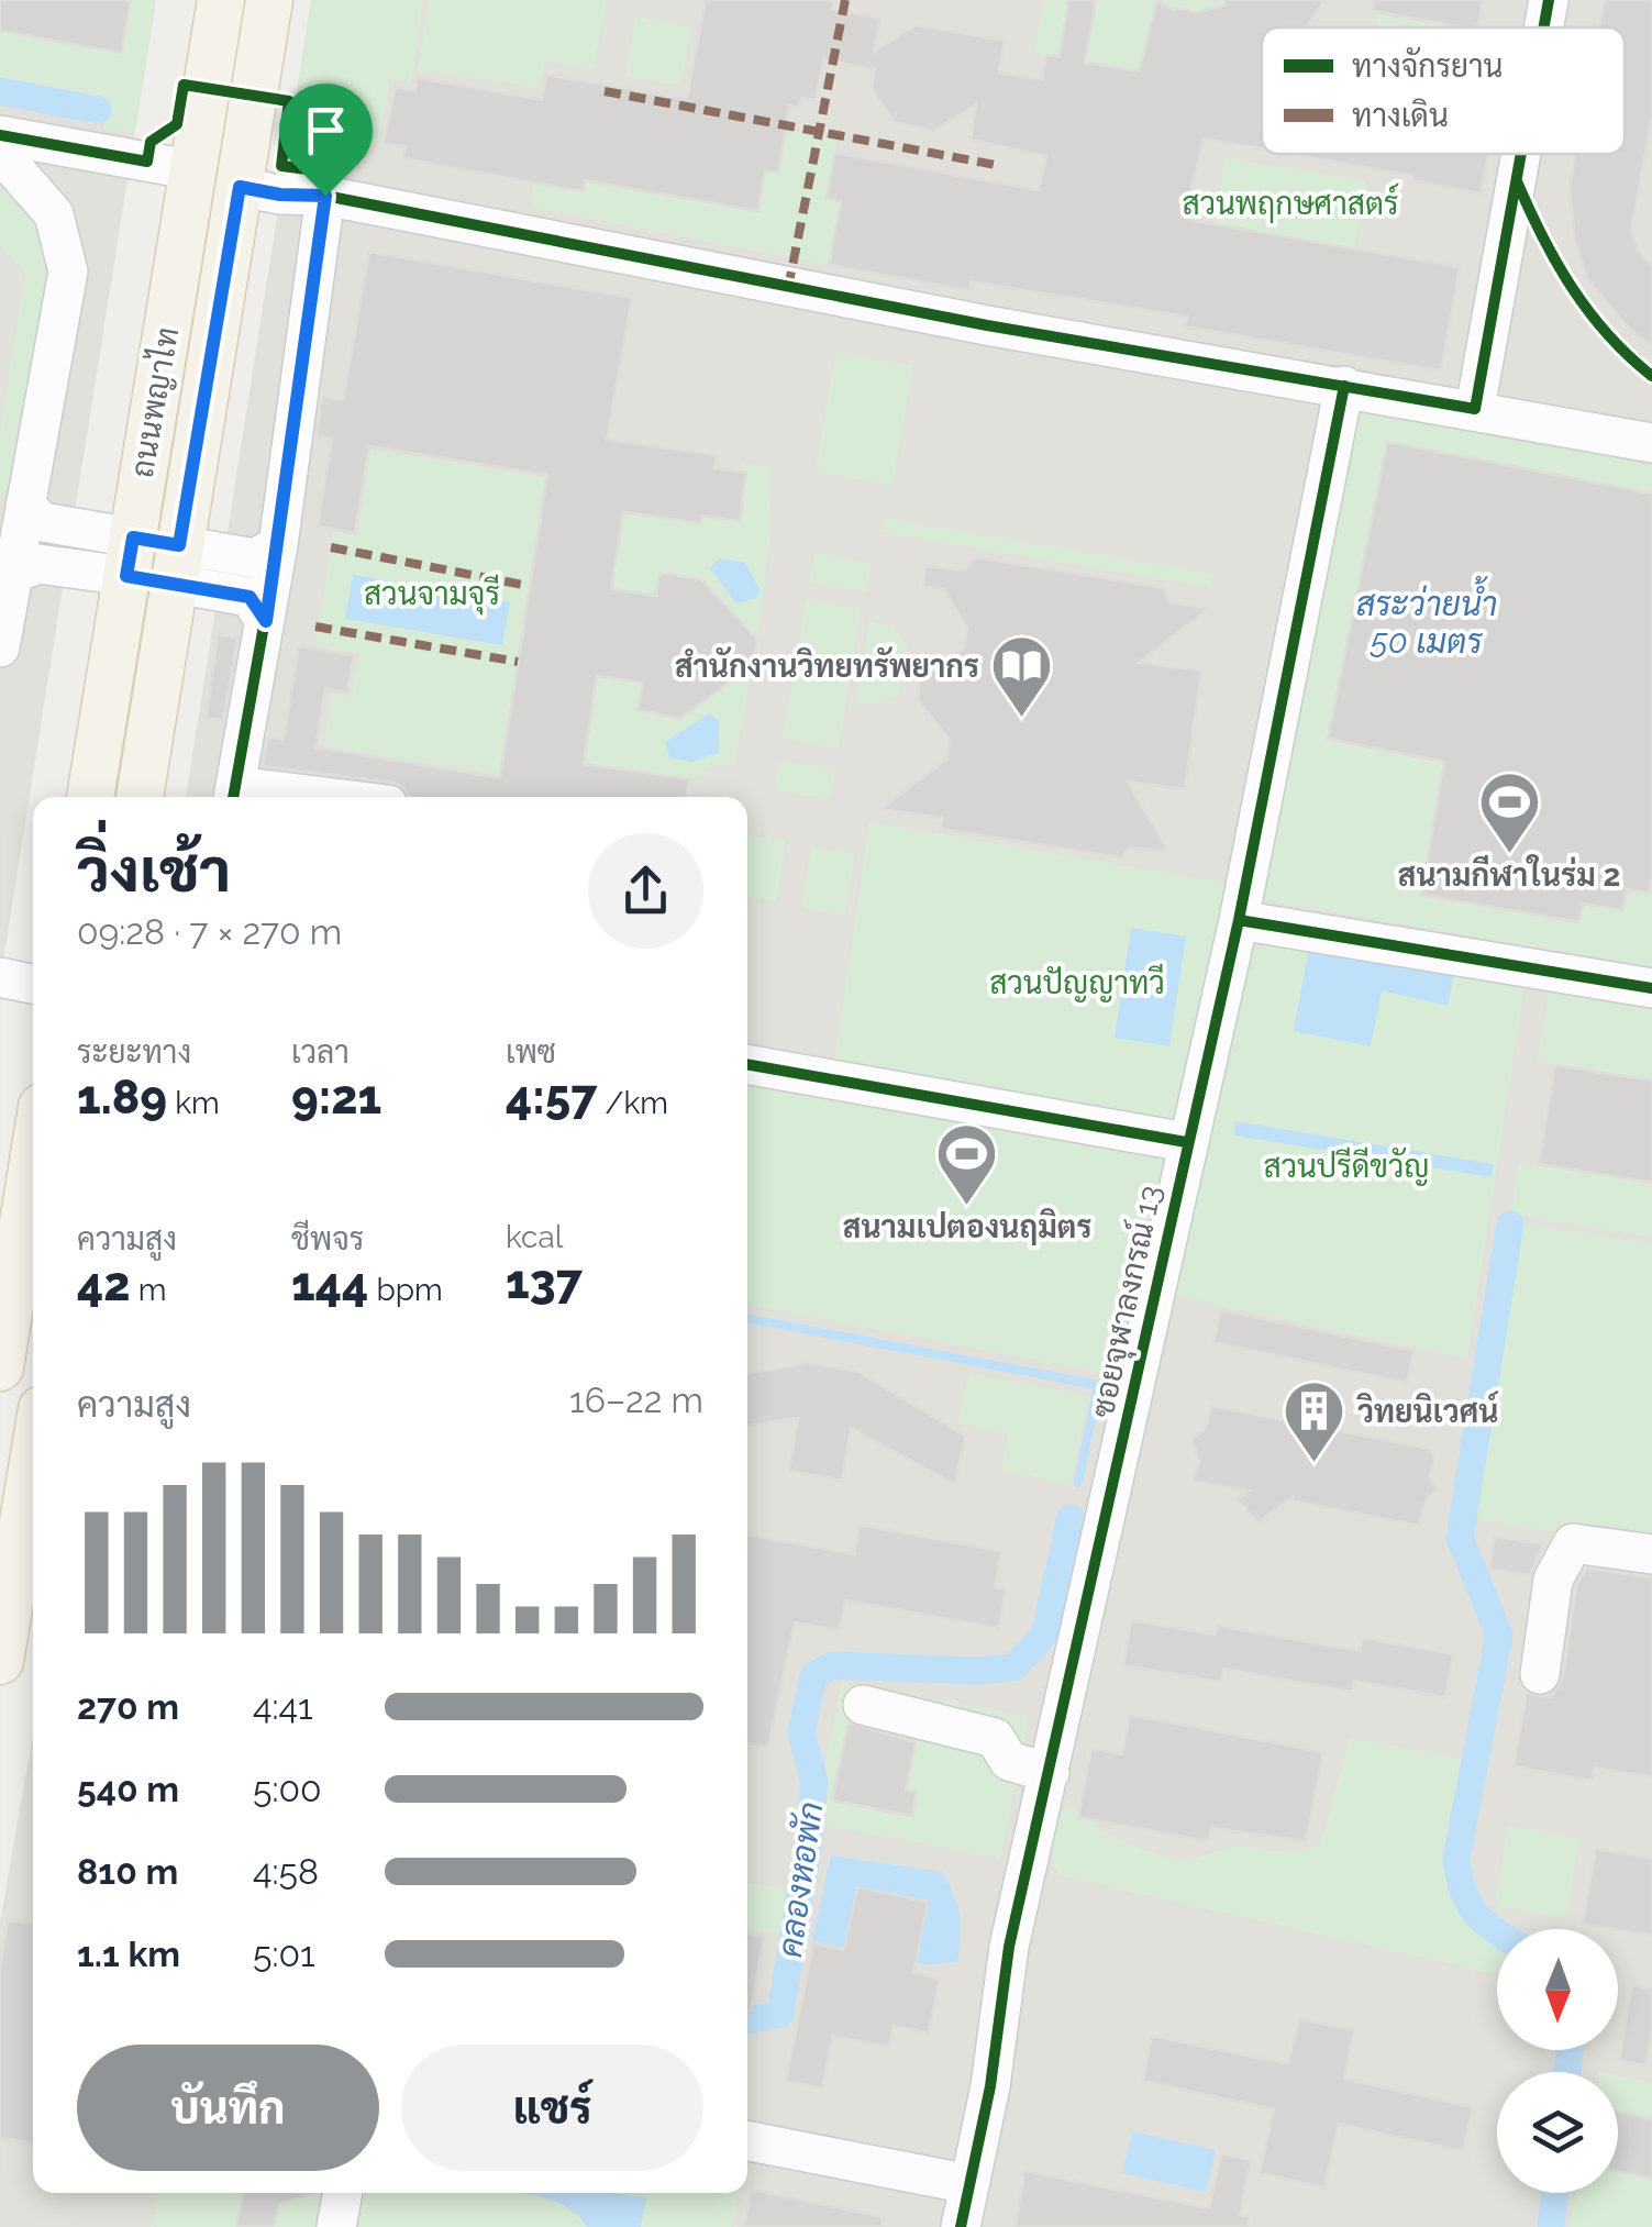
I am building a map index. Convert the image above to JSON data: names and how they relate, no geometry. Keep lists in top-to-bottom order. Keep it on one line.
{"streets":{"main road":["ถนนพญาไท"],"street":["ซอยจุฬาลงกรณ์ 13"]},"water":["สระว่ายน้ำ 50 เมตร","คลองหอพัก"],"parks":["สวนพฤกษศาสตร์","สวนจามจุรี","สวนปัญญาทวี","สวนปรีดีขวัญ"],"places":{"library":["สำนักงานวิทยทรัพยากร"],"sports":["สนามกีฬาในร่ม 2","สนามเปตองนฤมิตร"],"building":["วิทยนิเวศน์"]},"legend":["ทางจักรยาน","ทางเดิน"],"north":"bottom","page":{"heading":["วิ่งเช้า","09:28 · 7 × 270 m"],"stats":[["ระยะทาง","1.89 km"],["เวลา","9:21"],["เพซ","4:57 /km"],["ความสูง","42 m"],["ชีพจร","144 bpm"],["kcal","137"]],"chart":["ความสูง","16–22 m"],"list":[{"name":"270 m","note":"4:41"},{"name":"540 m","note":"5:00"},{"name":"810 m","note":"4:58"},{"name":"1.1 km","note":"5:01"}],"buttons":["บันทึก","แชร์"]}}
